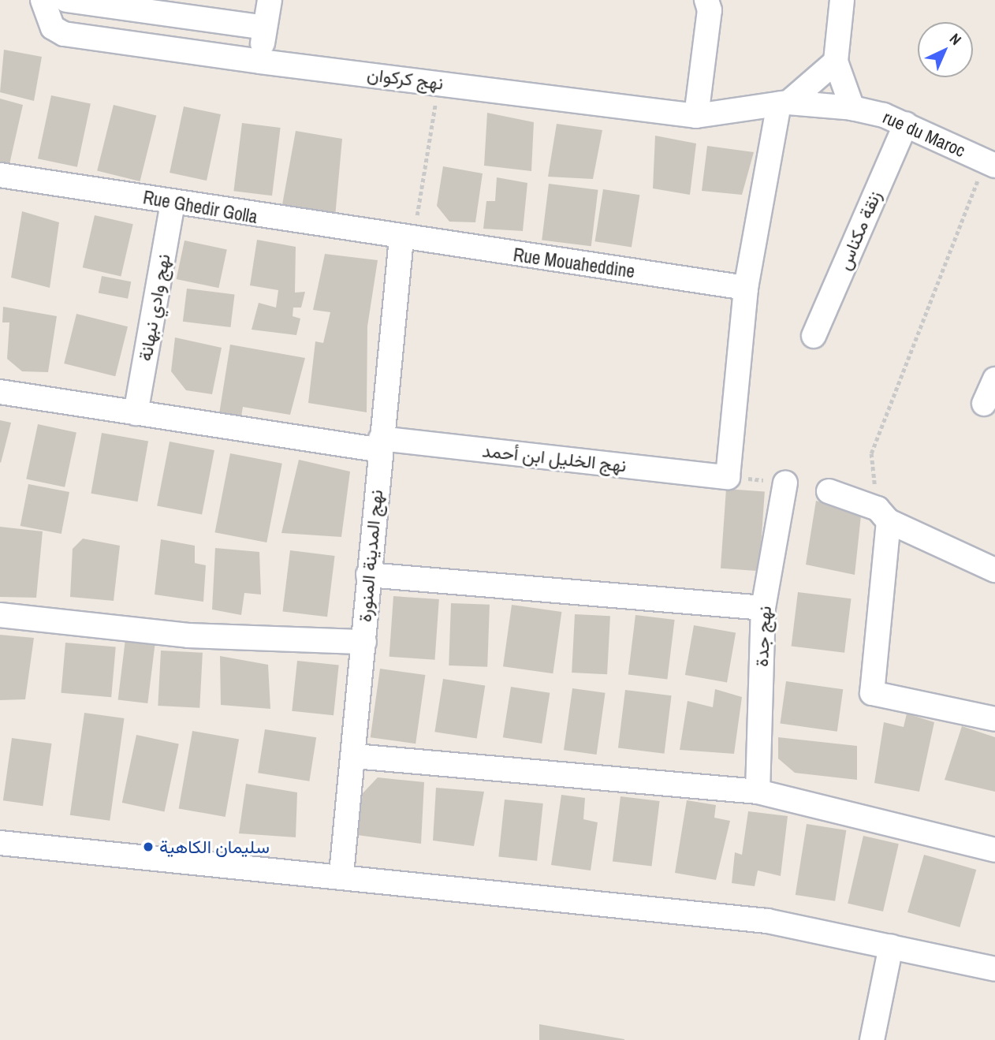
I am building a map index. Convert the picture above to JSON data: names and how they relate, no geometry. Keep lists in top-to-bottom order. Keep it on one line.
{"streets":{"street":["نهج كركوان","rue du Maroc","Rue Ghedir Golla","زنقة مكناس","Rue Mouaheddine","نهج وادي نبهانة","نهج الخليل ابن أحمد","نهج المدينة المنورة","نهج جدة"]},"crossings":[["نهج كركوان","rue du Maroc"],["rue du Maroc","زنقة مكناس"],["Rue Ghedir Golla","Rue Mouaheddine"],["Rue Ghedir Golla","نهج وادي نبهانة"],["Rue Ghedir Golla","نهج المدينة المنورة"],["Rue Mouaheddine","نهج الخليل ابن أحمد"],["Rue Mouaheddine","نهج المدينة المنورة"],["نهج وادي نبهانة","نهج الخليل ابن أحمد"],["نهج الخليل ابن أحمد","نهج المدينة المنورة"]],"places":["سليمان الكاهية"],"north":"top right"}
